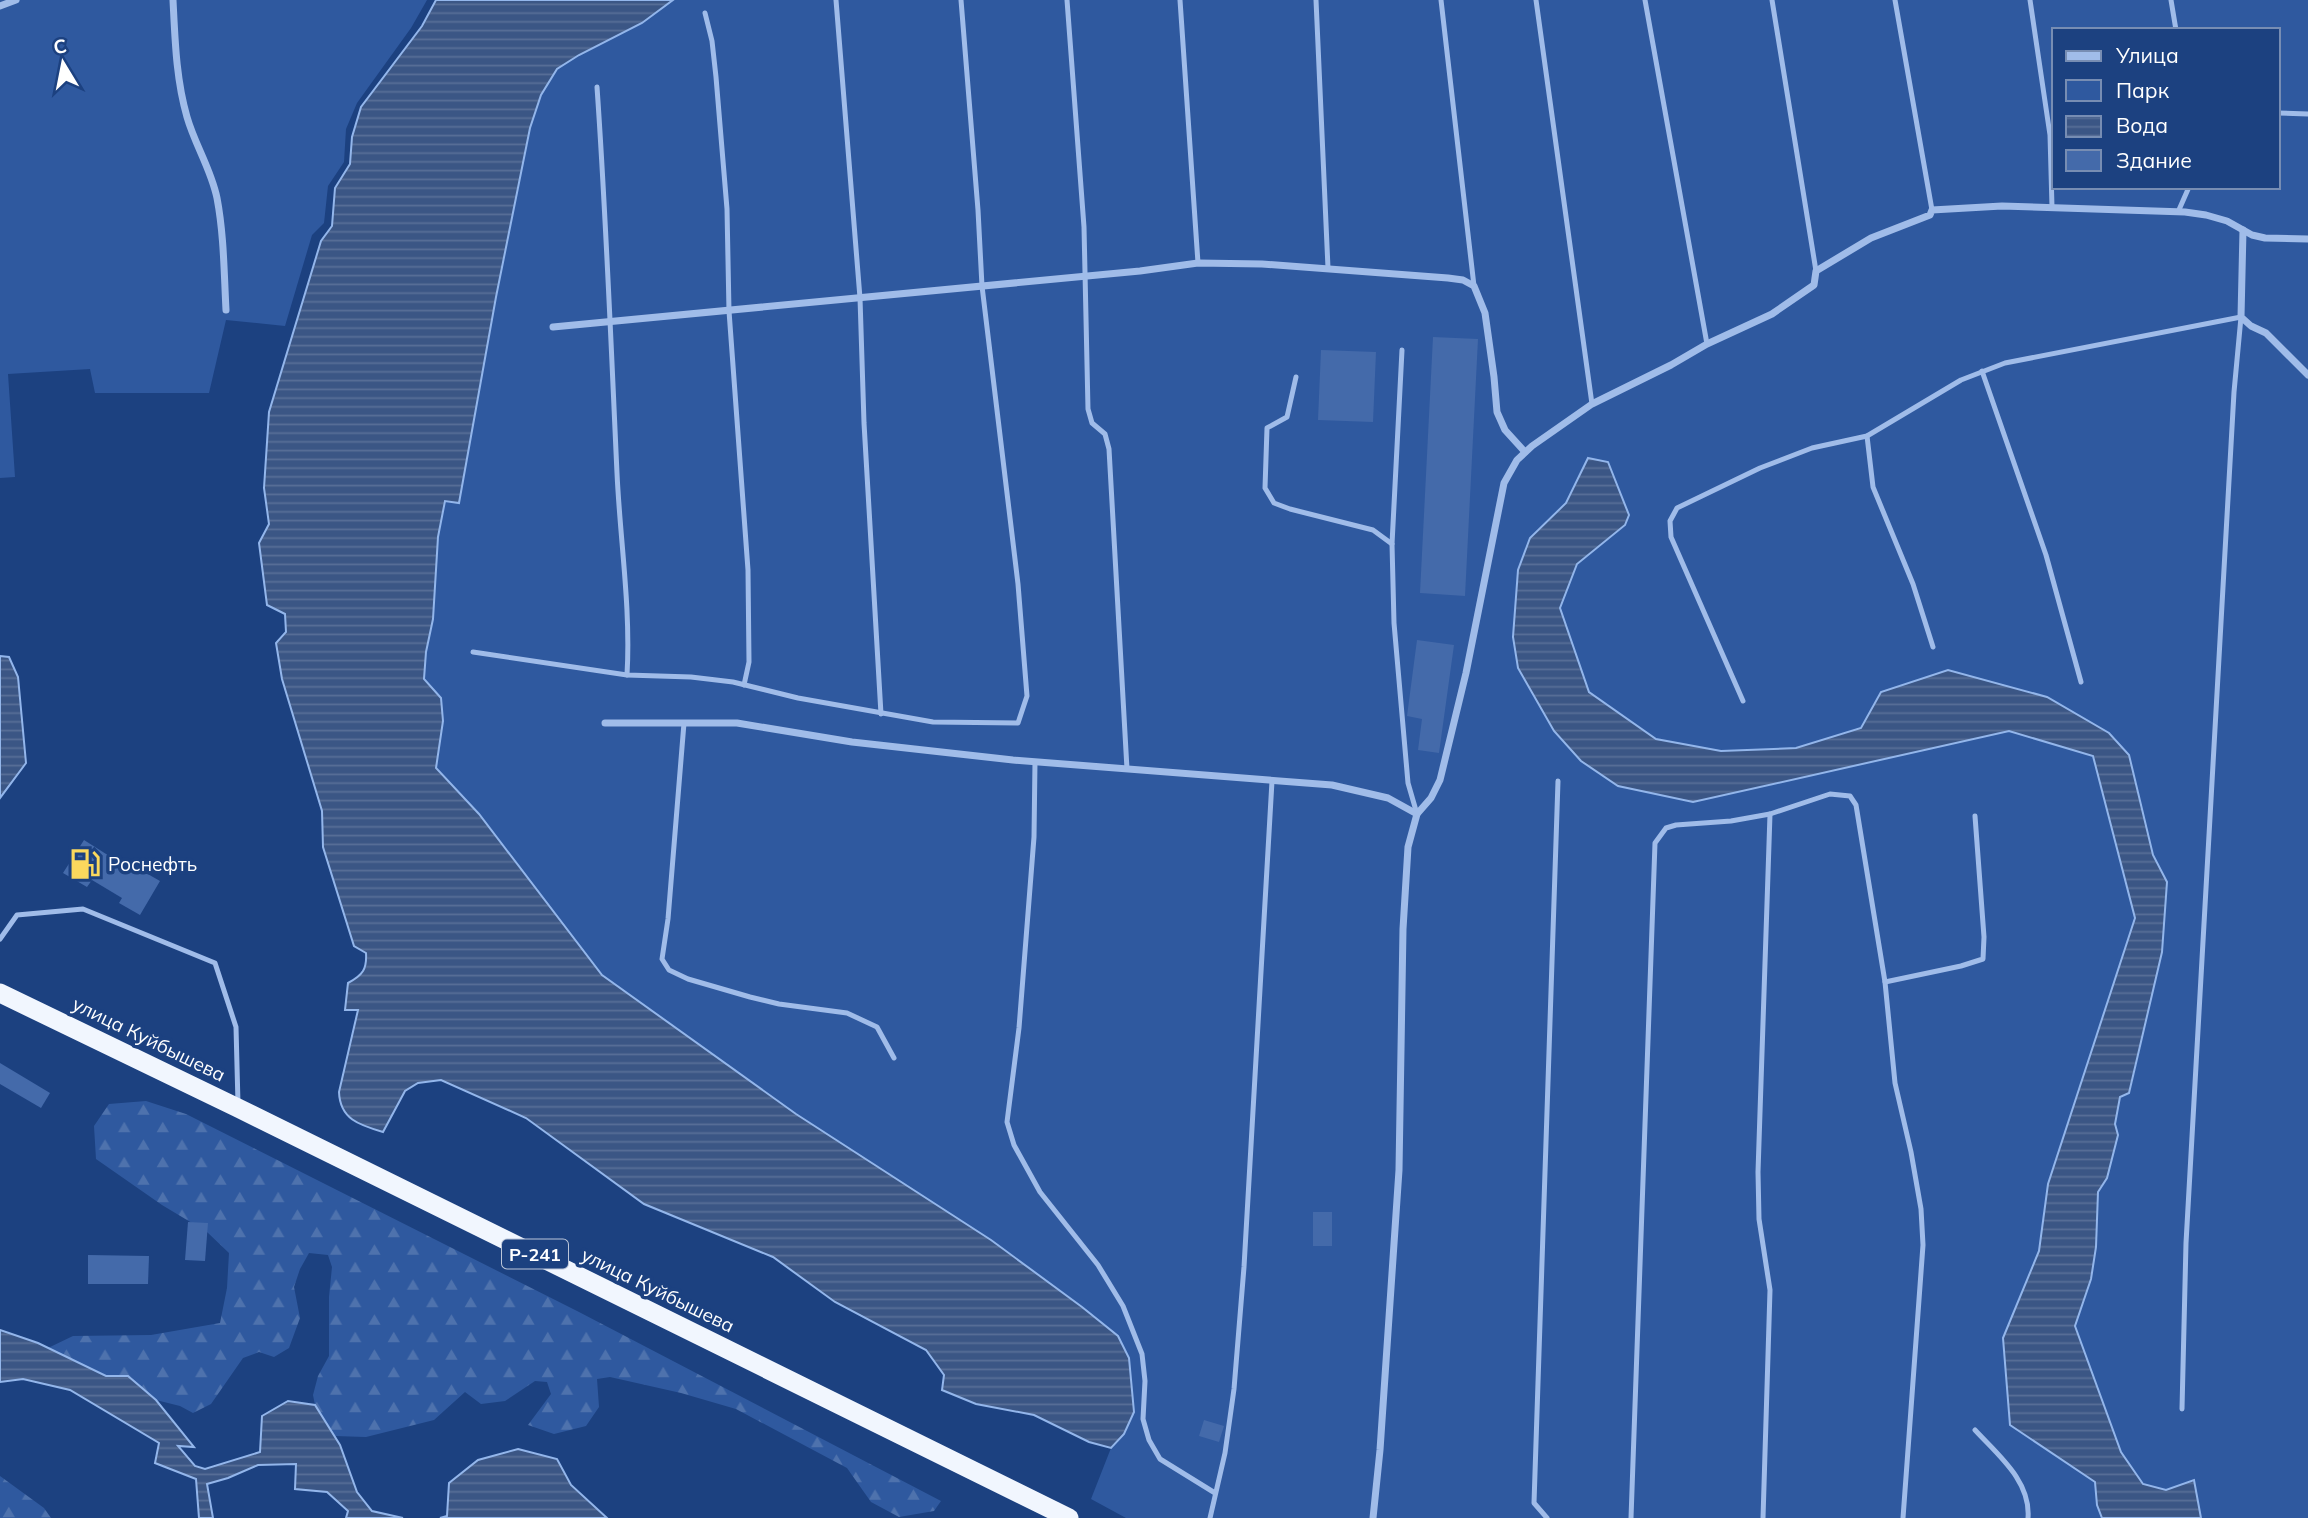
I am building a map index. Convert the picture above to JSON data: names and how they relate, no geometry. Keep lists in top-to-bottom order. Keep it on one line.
{"streets":{"highway":["улица Куйбышева","Р-241"]},"places":{"fuel station":["Роснефть"]},"legend":["Улица","Парк","Вода","Здание"],"north":"top"}
